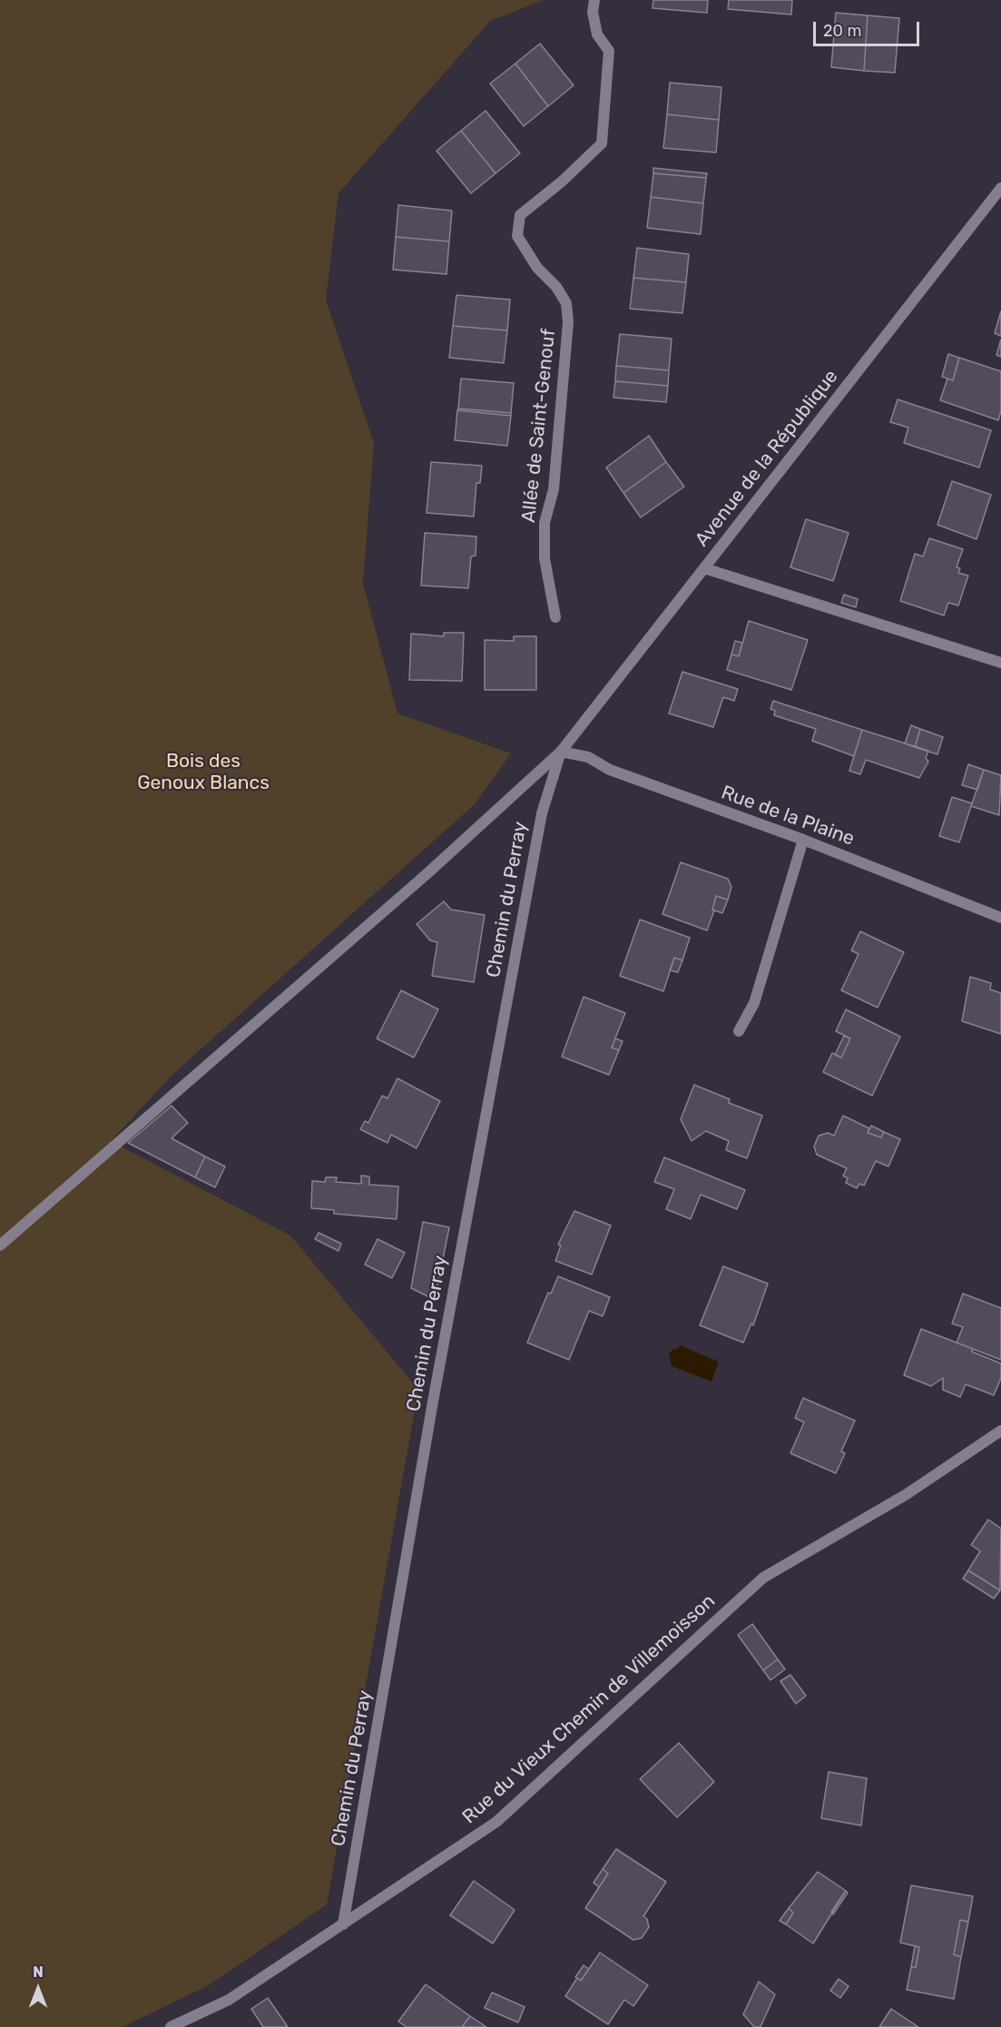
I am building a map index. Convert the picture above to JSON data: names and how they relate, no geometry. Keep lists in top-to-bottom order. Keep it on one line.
{"streets":{"street":["Allée de Saint-Genouf","Avenue de la République","Rue de la Plaine","Chemin du Perray","Rue du Vieux Chemin de Villemoisson"]},"crossings":[["Avenue de la République","Rue de la Plaine"],["Avenue de la République","Chemin du Perray"],["Rue de la Plaine","Chemin du Perray"],["Chemin du Perray","Rue du Vieux Chemin de Villemoisson"]],"parks":["Bois des Genoux Blancs"],"scale_bar":"20 m","north":"top"}
